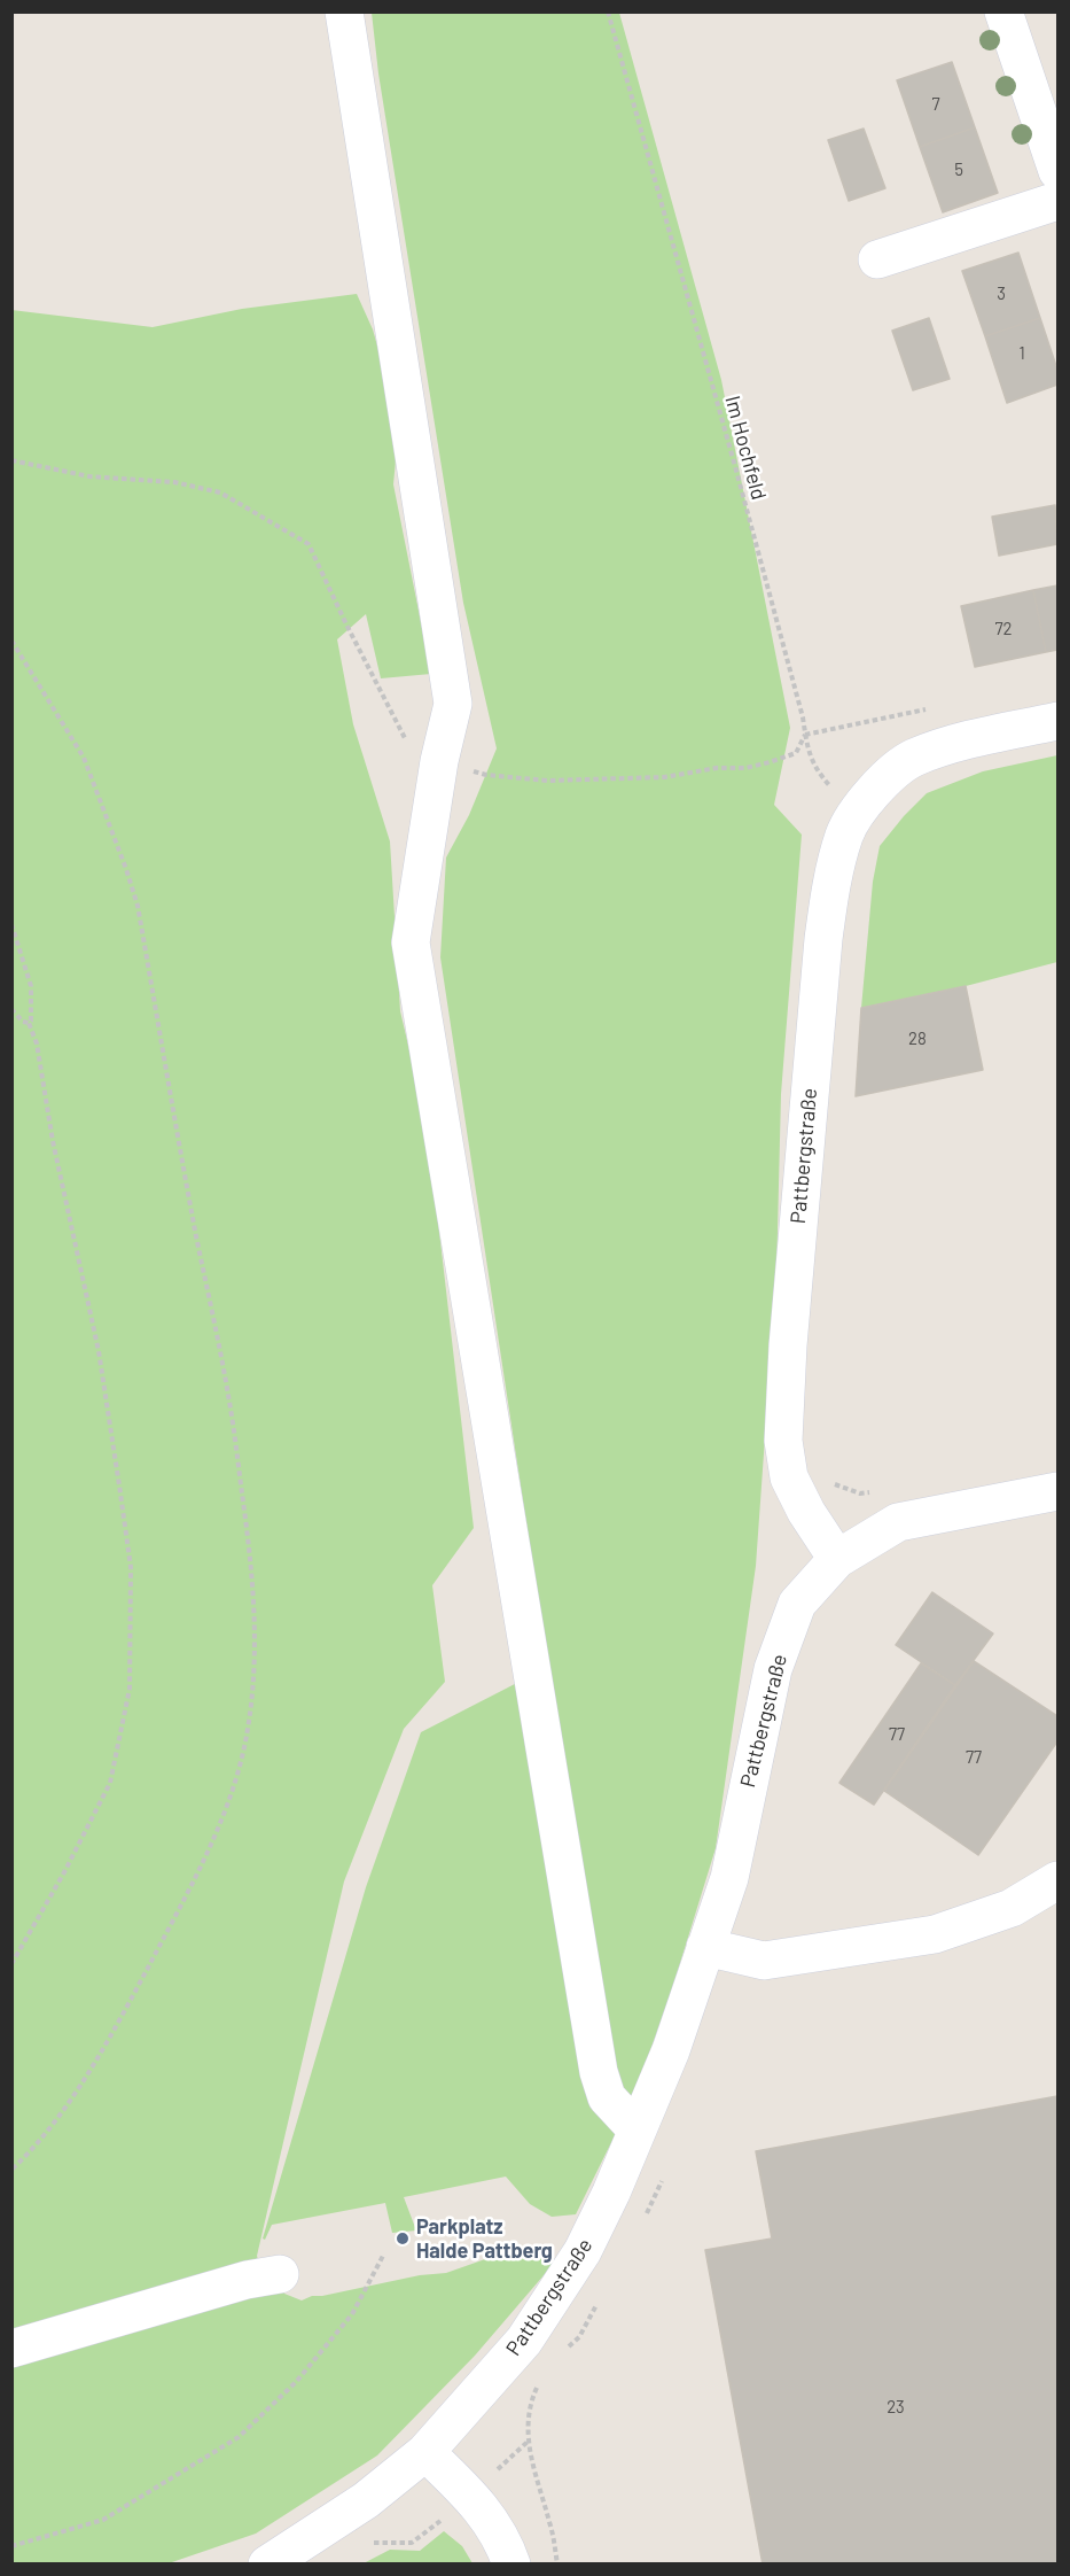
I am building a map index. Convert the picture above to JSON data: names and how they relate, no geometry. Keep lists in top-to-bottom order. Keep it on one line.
{"streets":{"street":["Pattbergstraße"],"path":["Im Hochfeld"]},"places":["Parkplatz Halde Pattberg"],"house_numbers":["7","5","3","1","72","28","77","77","23"]}
